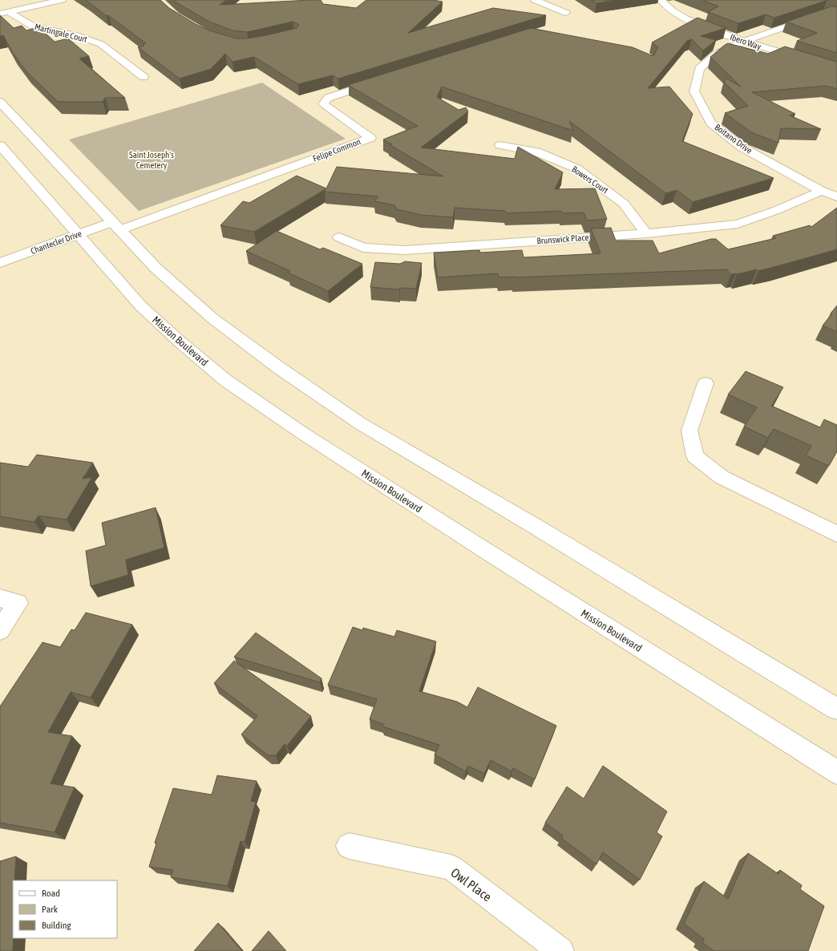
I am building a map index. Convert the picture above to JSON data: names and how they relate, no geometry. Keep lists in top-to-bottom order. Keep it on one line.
{"streets":{"street":["Martingale Court","Ibero Way","Boitano Drive","Felipe Common","Bowers Court","Brunswick Place","Chantecler Drive","Mission Boulevard","Owl Place"]},"crossings":[["Ibero Way","Boitano Drive"],["Boitano Drive","Brunswick Place"],["Felipe Common","Chantecler Drive"],["Bowers Court","Brunswick Place"],["Chantecler Drive","Mission Boulevard"]],"parks":["Saint Joseph's Cemetery"],"legend":["Road","Park","Building"]}
